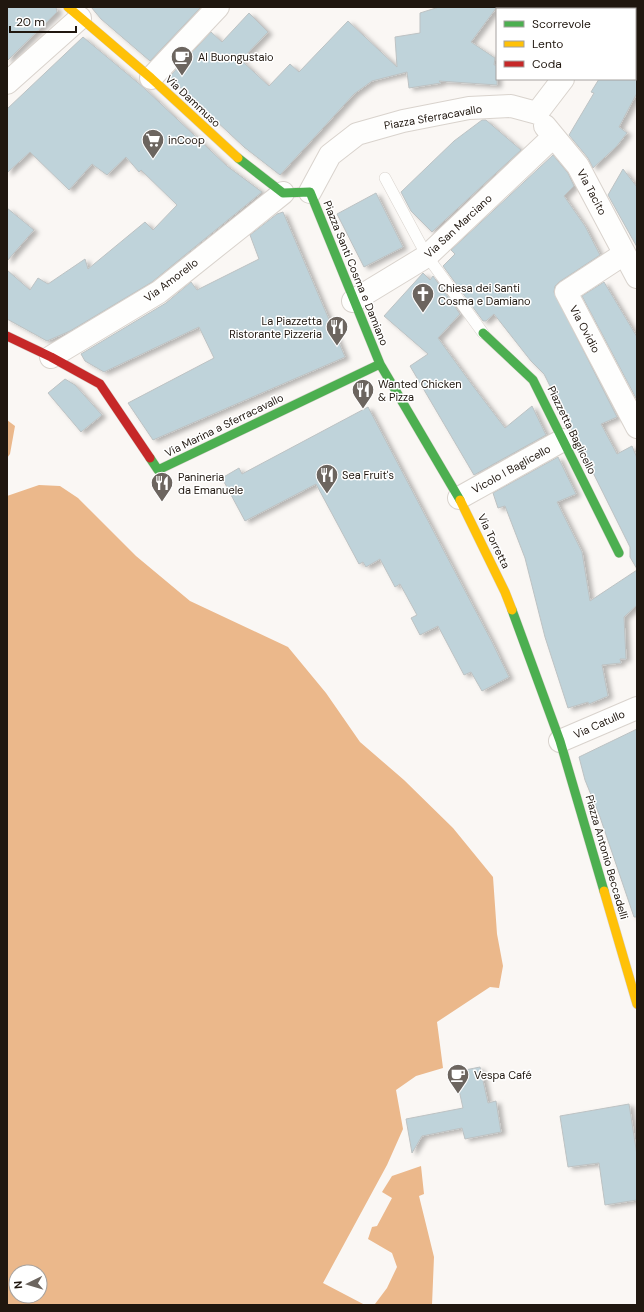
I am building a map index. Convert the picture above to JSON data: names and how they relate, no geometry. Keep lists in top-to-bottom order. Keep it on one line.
{"streets":{"street":["Via Dammuso","Piazza Sferracavallo","Via Tacito","Via San Marciano","Piazza Santi Cosma e Damiano","Via Amorello","Via Ovidio","Via Marina a Sferracavallo","Piazzetta Baglicello","Vicolo I Baglicello","Via Torretta","Via Catullo","Piazza Antonio Beccadelli"]},"crossings":[["Via Dammuso","Via Amorello"],["Piazza Sferracavallo","Via Tacito"],["Piazza Sferracavallo","Piazza Santi Cosma e Damiano"],["Via Tacito","Via San Marciano"],["Via Tacito","Via Ovidio"],["Via San Marciano","Piazza Santi Cosma e Damiano"],["Piazza Santi Cosma e Damiano","Via Marina a Sferracavallo"],["Piazza Santi Cosma e Damiano","Via Torretta"],["Via Amorello","Via Marina a Sferracavallo"],["Via Marina a Sferracavallo","Via Torretta"],["Piazzetta Baglicello","Vicolo I Baglicello"],["Vicolo I Baglicello","Via Torretta"],["Via Torretta","Via Catullo"],["Via Torretta","Piazza Antonio Beccadelli"],["Via Catullo","Piazza Antonio Beccadelli"]],"places":{"cafe":["Al Buongustaio","Vespa Café"],"supermarket":["inCoop"],"church":["Chiesa dei Santi Cosma e Damiano"],"restaurant":["La Piazzetta Ristorante Pizzeria","Wanted Chicken & Pizza","Sea Fruit's","Panineria da Emanuele"]},"legend":["Scorrevole","Lento","Coda"],"scale_bar":"20 m","north":"left"}
